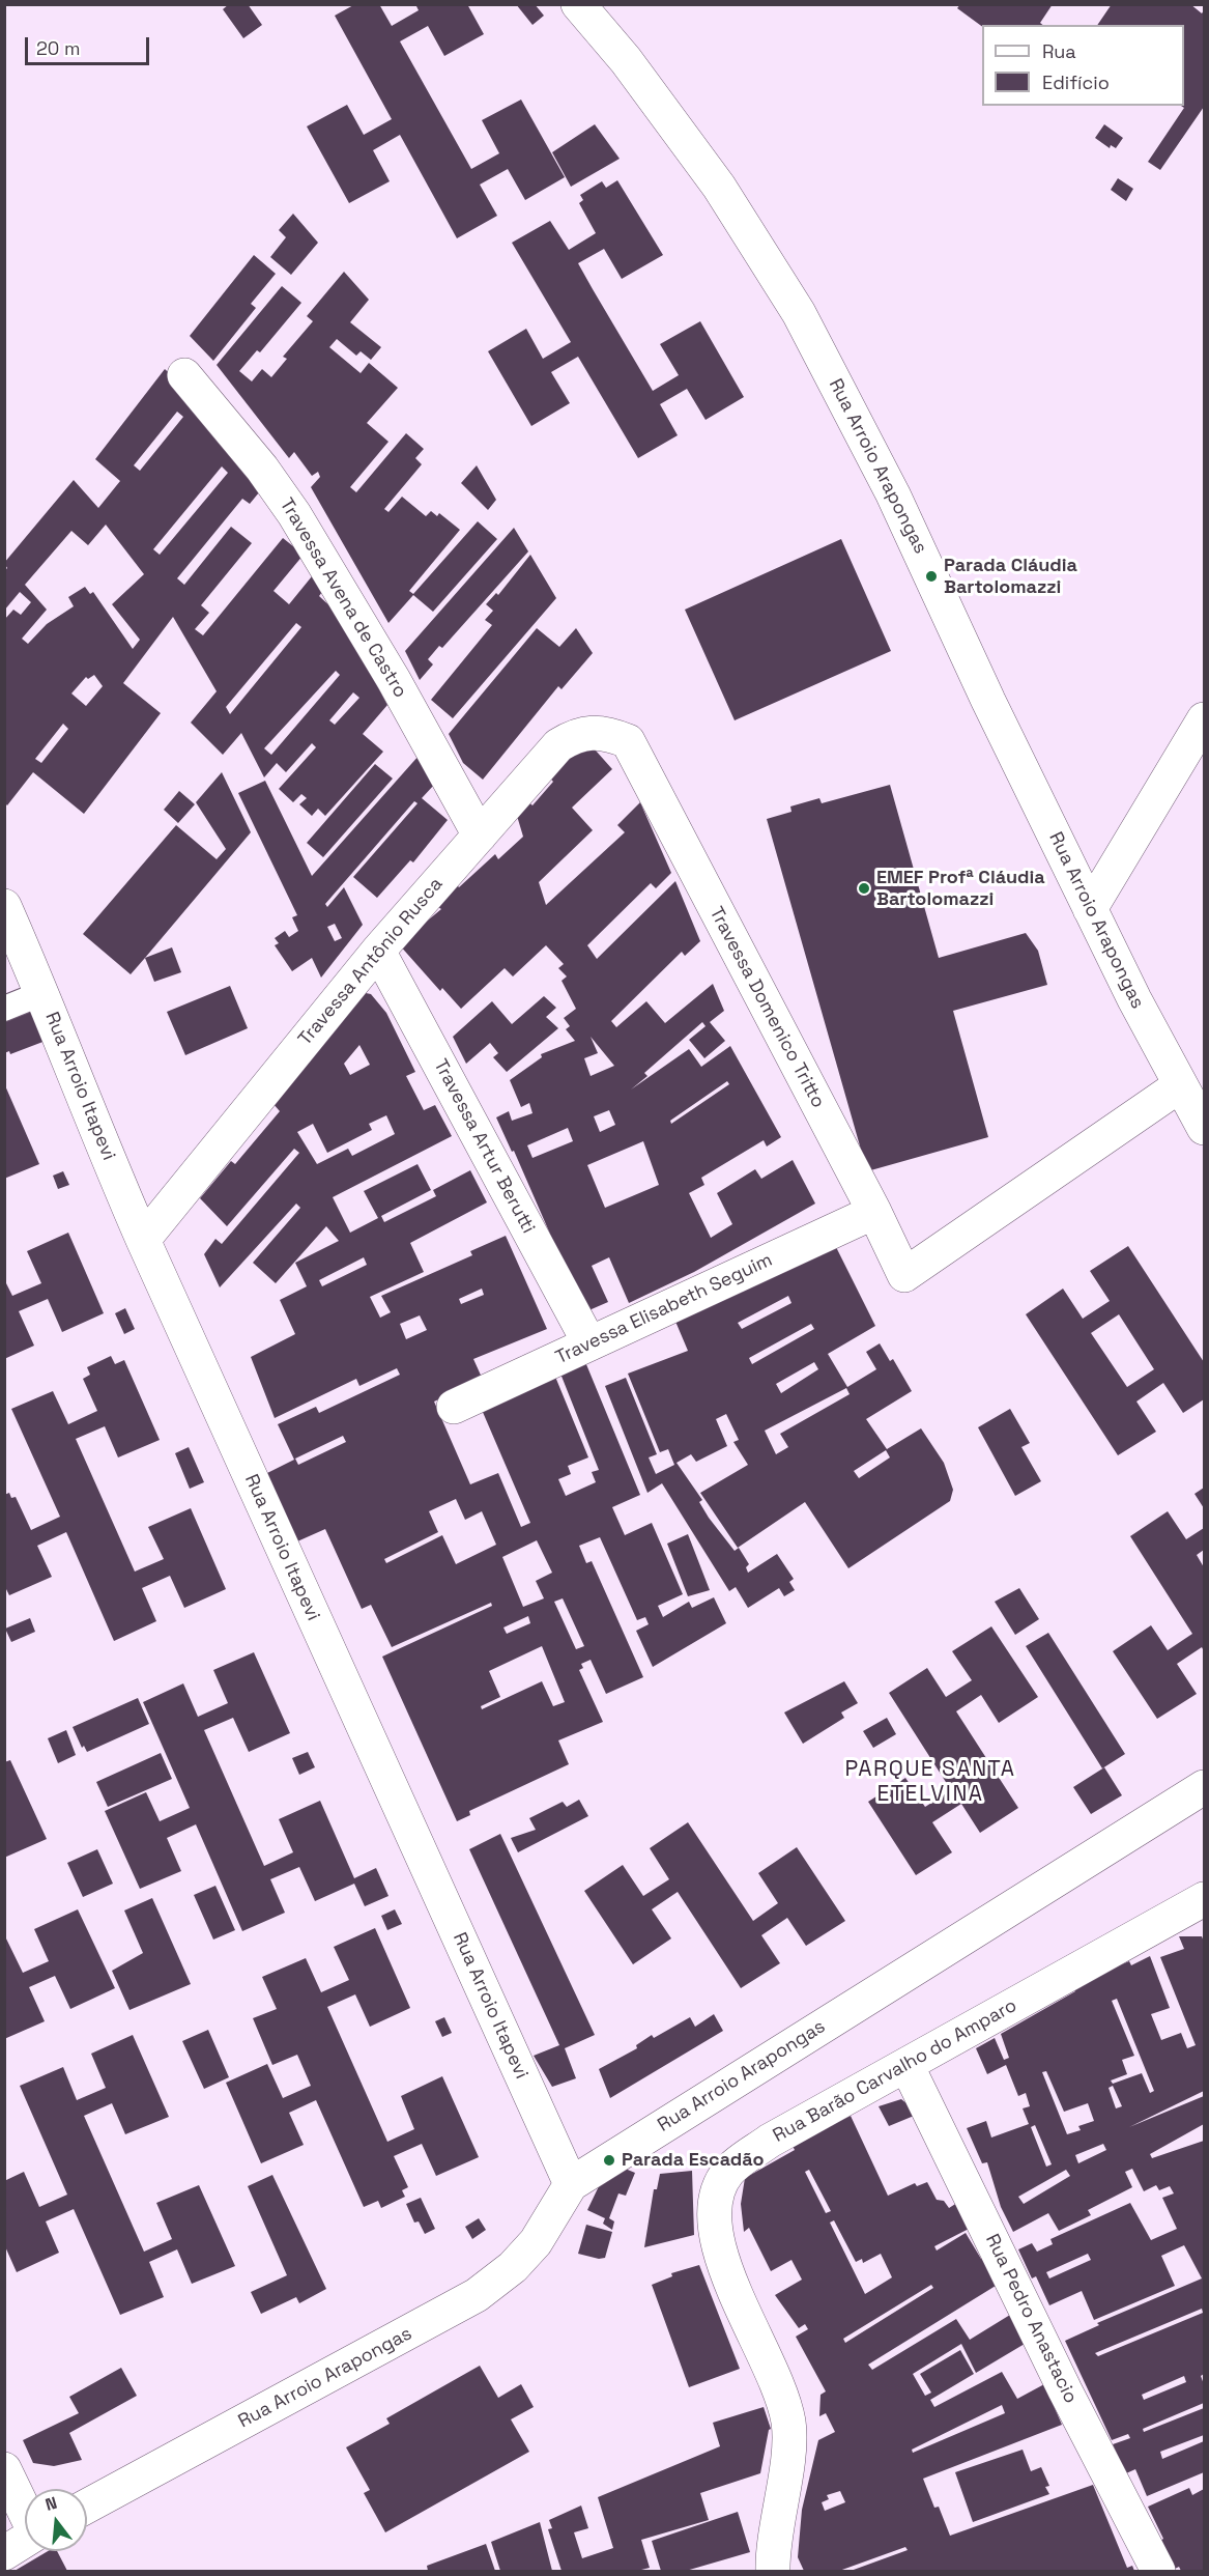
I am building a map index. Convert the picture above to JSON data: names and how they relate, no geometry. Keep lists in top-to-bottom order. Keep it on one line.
{"streets":{"street":["Rua Arroio Arapongas","Travessa Avena de Castro","Travessa Antônio Rusca","Travessa Domenico Tritto","Rua Arroio Itapevi","Travessa Artur Berutti","Travessa Elisabeth Seguim","Rua Barão Carvalho do Amparo","Rua Pedro Anastacio"]},"crossings":[["Rua Arroio Arapongas","Travessa Domenico Tritto"],["Rua Arroio Arapongas","Rua Arroio Itapevi"],["Travessa Avena de Castro","Travessa Antônio Rusca"],["Travessa Antônio Rusca","Travessa Domenico Tritto"],["Travessa Antônio Rusca","Rua Arroio Itapevi"],["Travessa Antônio Rusca","Travessa Artur Berutti"],["Travessa Domenico Tritto","Travessa Elisabeth Seguim"],["Travessa Artur Berutti","Travessa Elisabeth Seguim"],["Rua Barão Carvalho do Amparo","Rua Pedro Anastacio"]],"districts":["PARQUE SANTA ETELVINA"],"places":["Parada Cláudia Bartolomazzi","EMEF Profª Cláudia Bartolomazzi","Parada Escadão"],"legend":["Rua","Edifício"],"scale_bar":"20 m","north":"top"}
